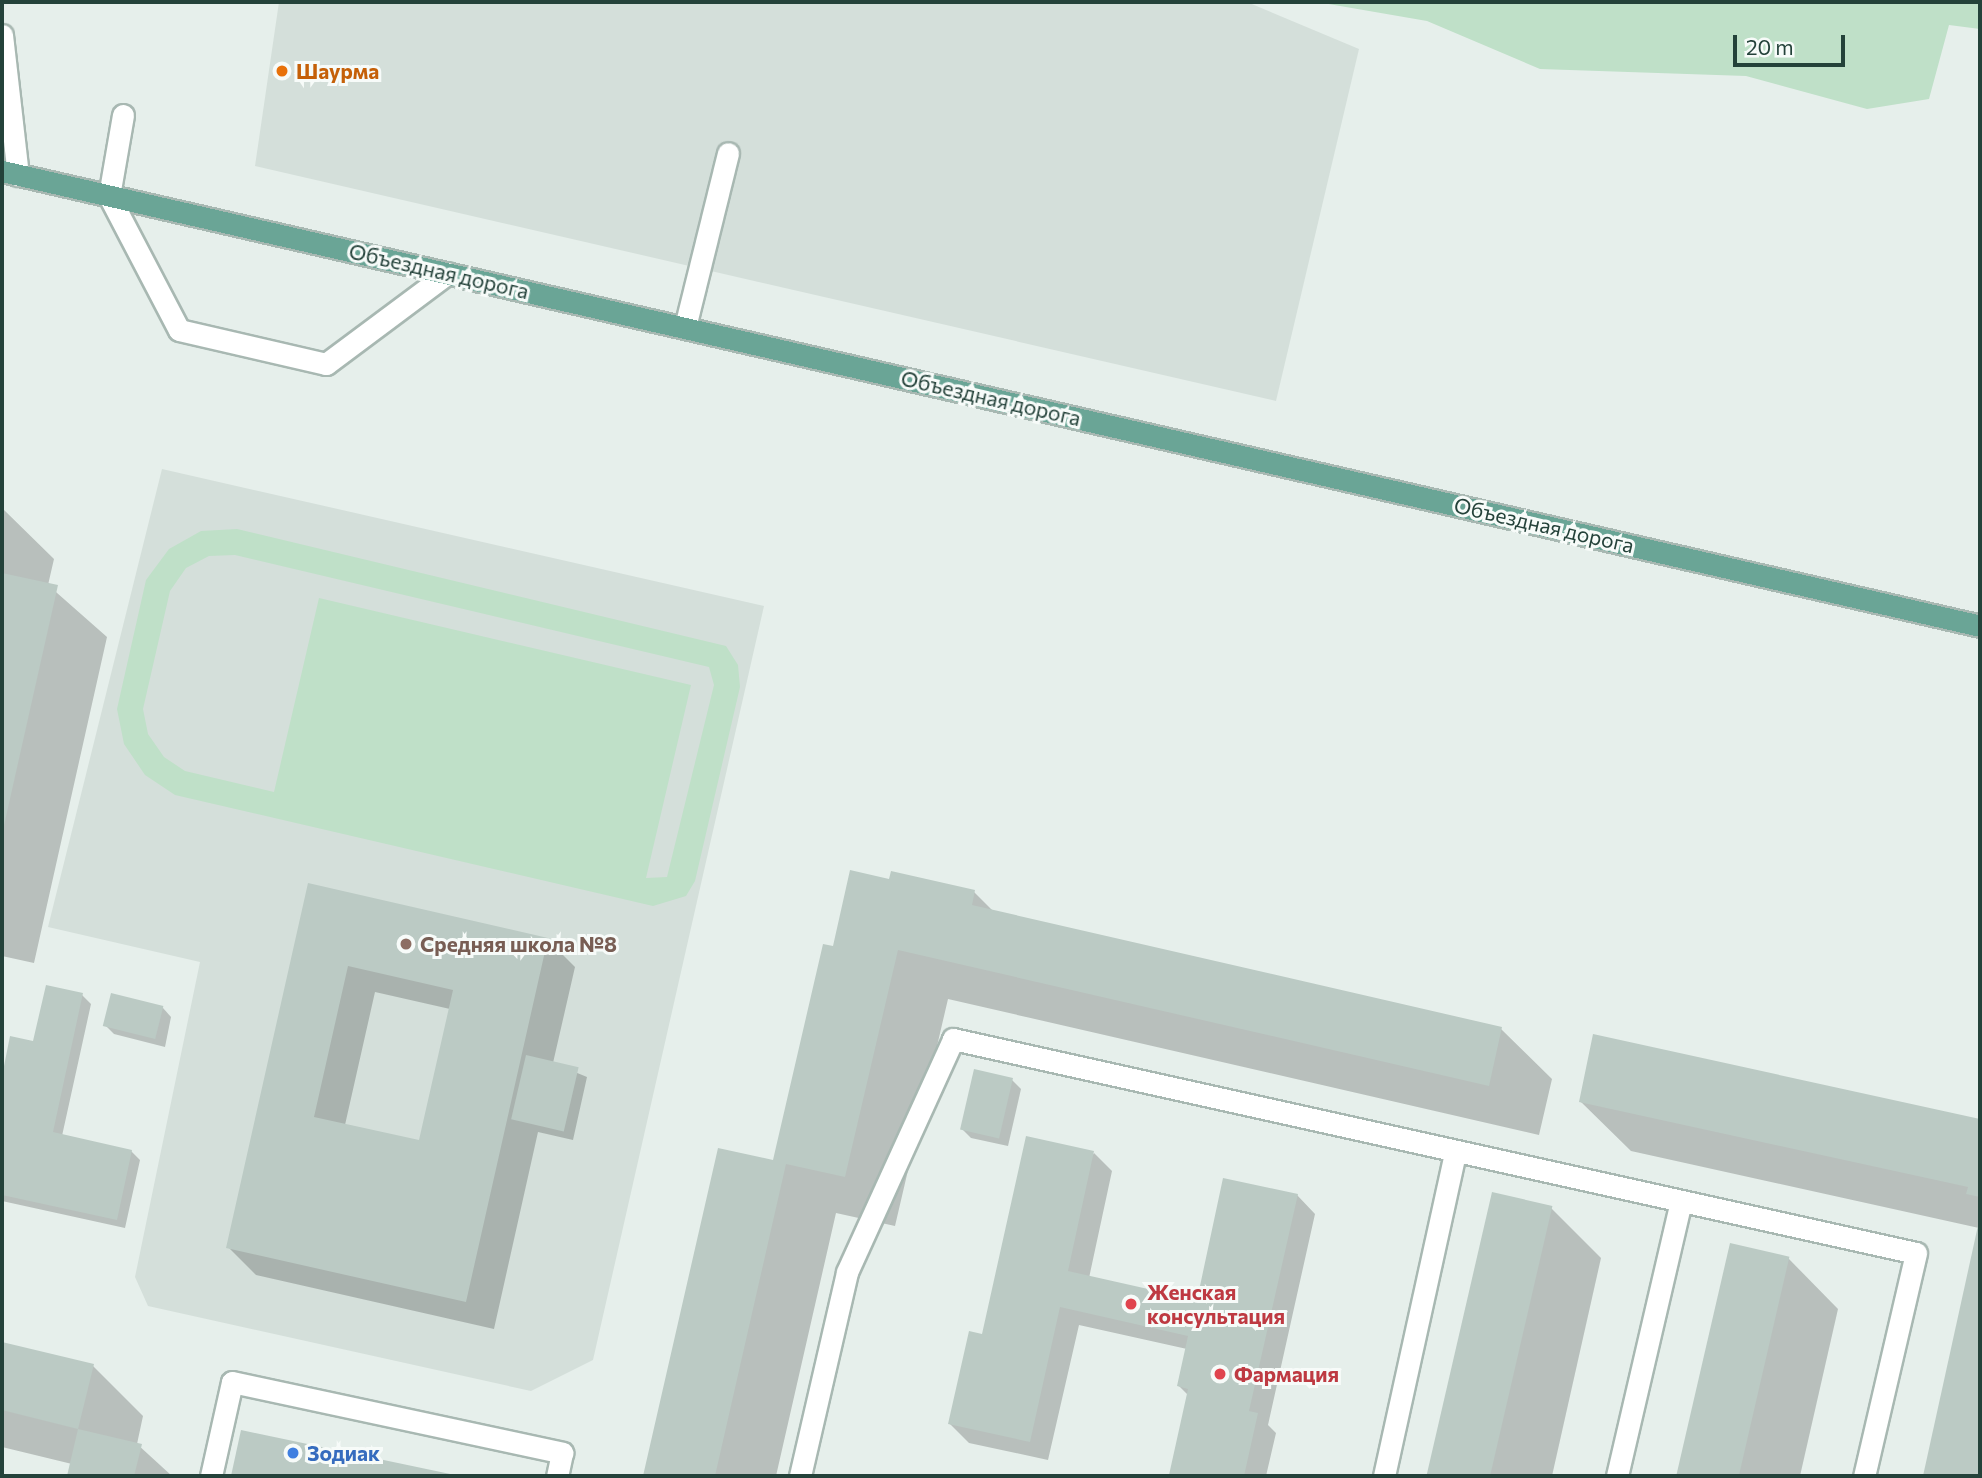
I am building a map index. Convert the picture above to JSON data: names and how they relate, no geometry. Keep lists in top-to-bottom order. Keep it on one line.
{"streets":{"main road":["Объездная дорога"]},"places":["Шаурма","Средняя школа №8","Женская консультация","Фармация","Зодиак"],"scale_bar":"20 m"}
